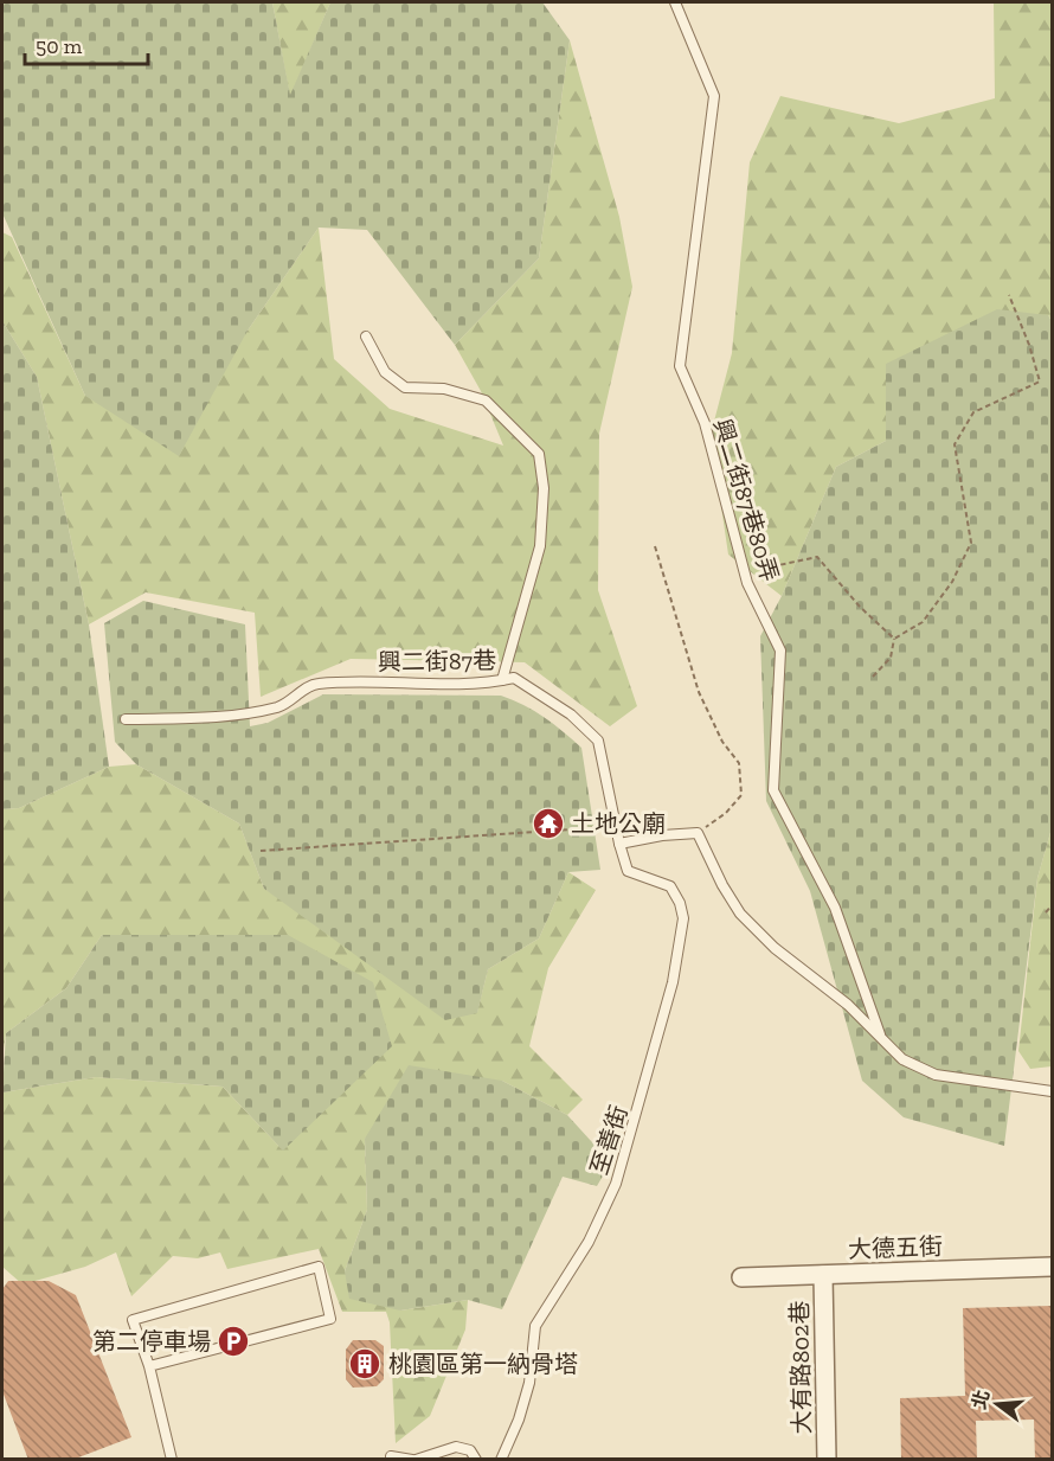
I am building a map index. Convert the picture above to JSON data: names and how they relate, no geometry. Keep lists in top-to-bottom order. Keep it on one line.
{"streets":{"street":["大德五街","大有路802巷"],"lane":["興二街87巷80弄","興二街87巷","至善街"]},"crossings":[["興二街87巷","至善街"],["大德五街","大有路802巷"]],"places":{"temple":["土地公廟"],"parking":["第二停車場"],"building":["桃園區第一納骨塔"]},"scale_bar":"50 m","north":"left"}
